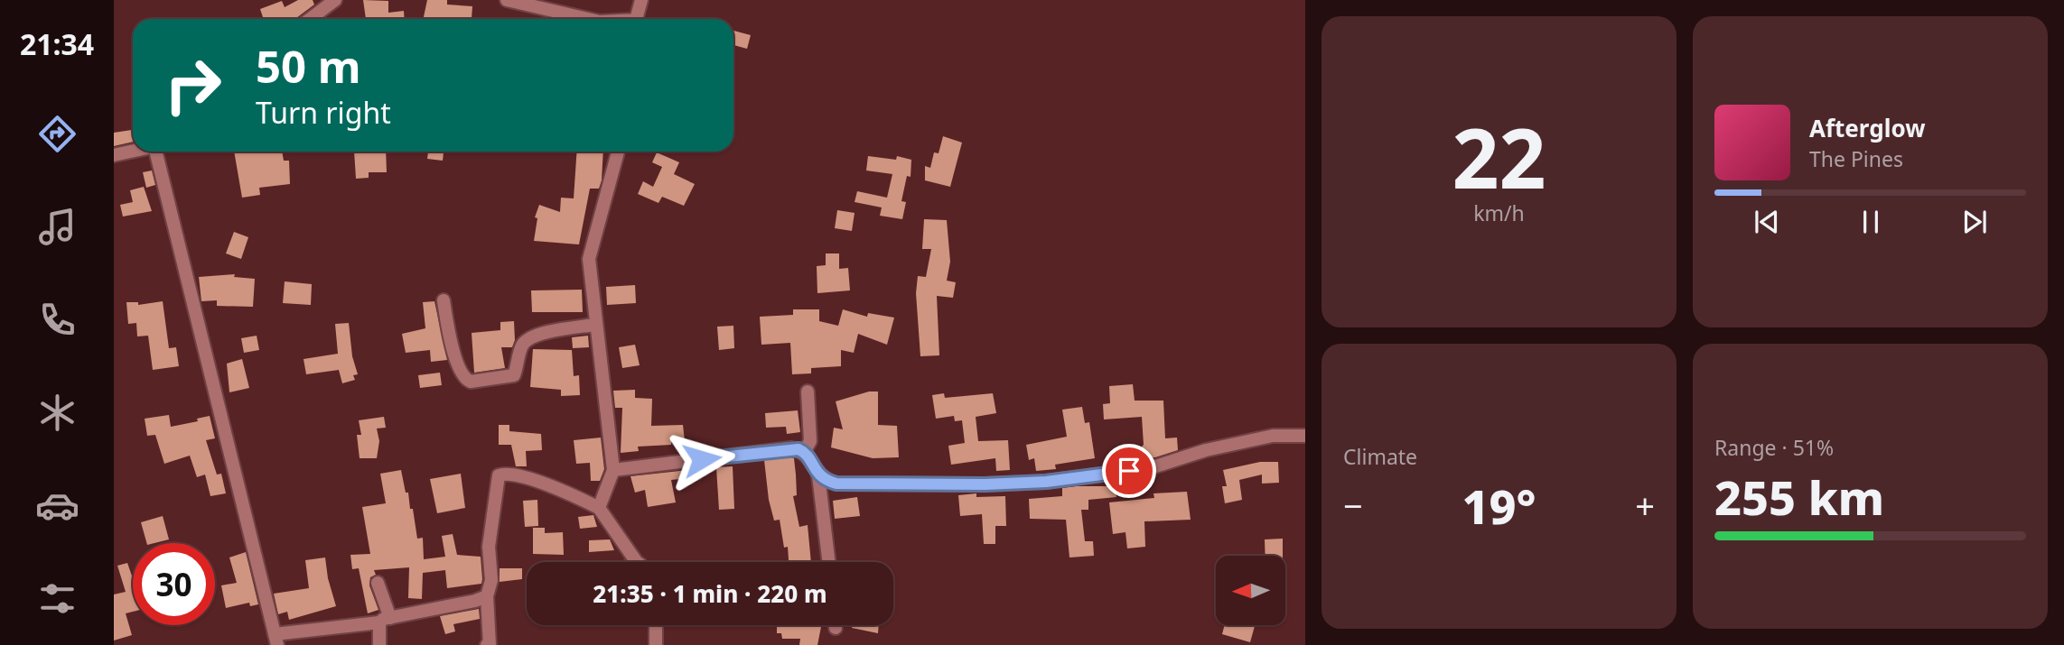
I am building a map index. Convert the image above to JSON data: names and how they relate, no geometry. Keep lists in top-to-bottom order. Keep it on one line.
{"north":"left","page":{"tabs":"21:34","tile":[["22","km/h"],"Climate",["Range · 51%","255 km"]],"turn":["50 m","Turn right"],"song":["Afterglow","The Pines"],"heat":["−","19°","+"],"limit":"30","trip":"21:35 · 1 min · 220 m"}}
